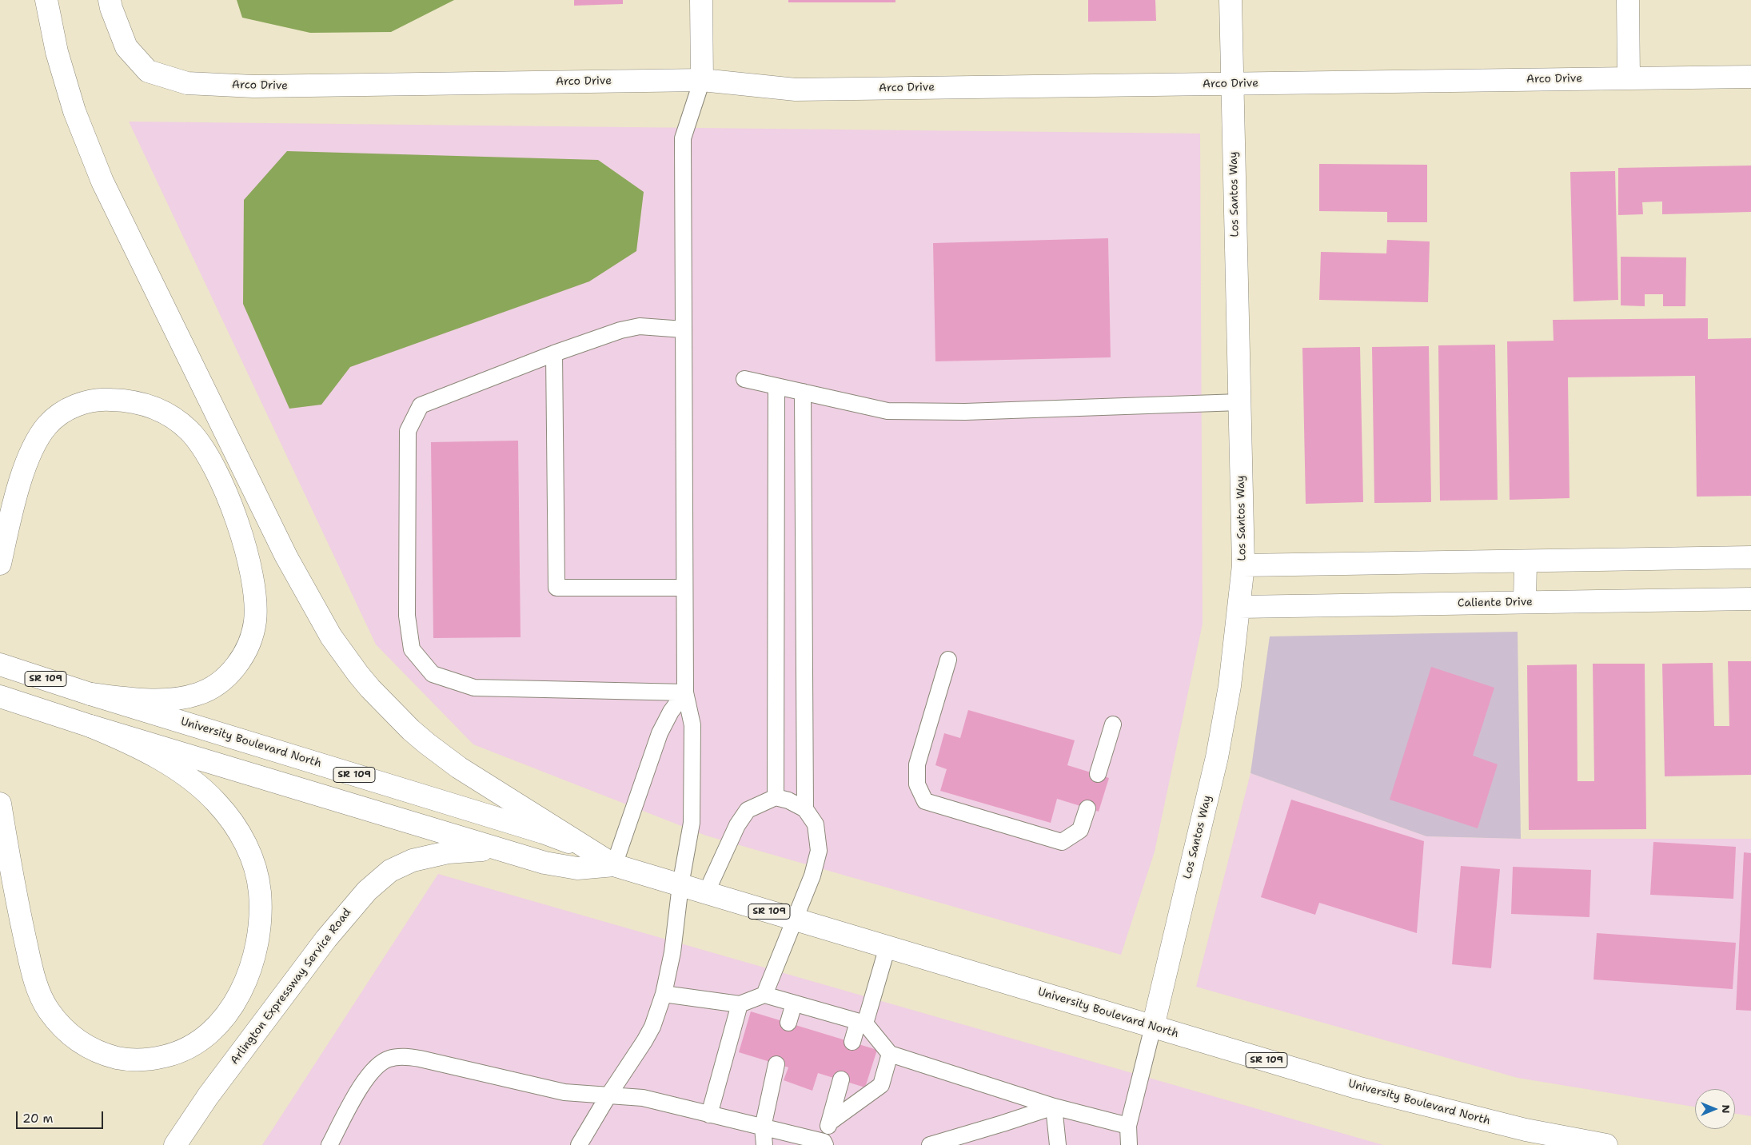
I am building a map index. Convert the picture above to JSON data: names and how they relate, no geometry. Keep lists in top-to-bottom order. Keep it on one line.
{"streets":{"main road":["Arco Drive","Los Santos Way","Caliente Drive","SR 109","University Boulevard North","Arlington Expressway Service Road"]},"crossings":[["Arco Drive","Los Santos Way"],["Los Santos Way","Caliente Drive"],["Los Santos Way","University Boulevard North"],["University Boulevard North","Arlington Expressway Service Road"]],"scale_bar":"20 m","north":"right"}
